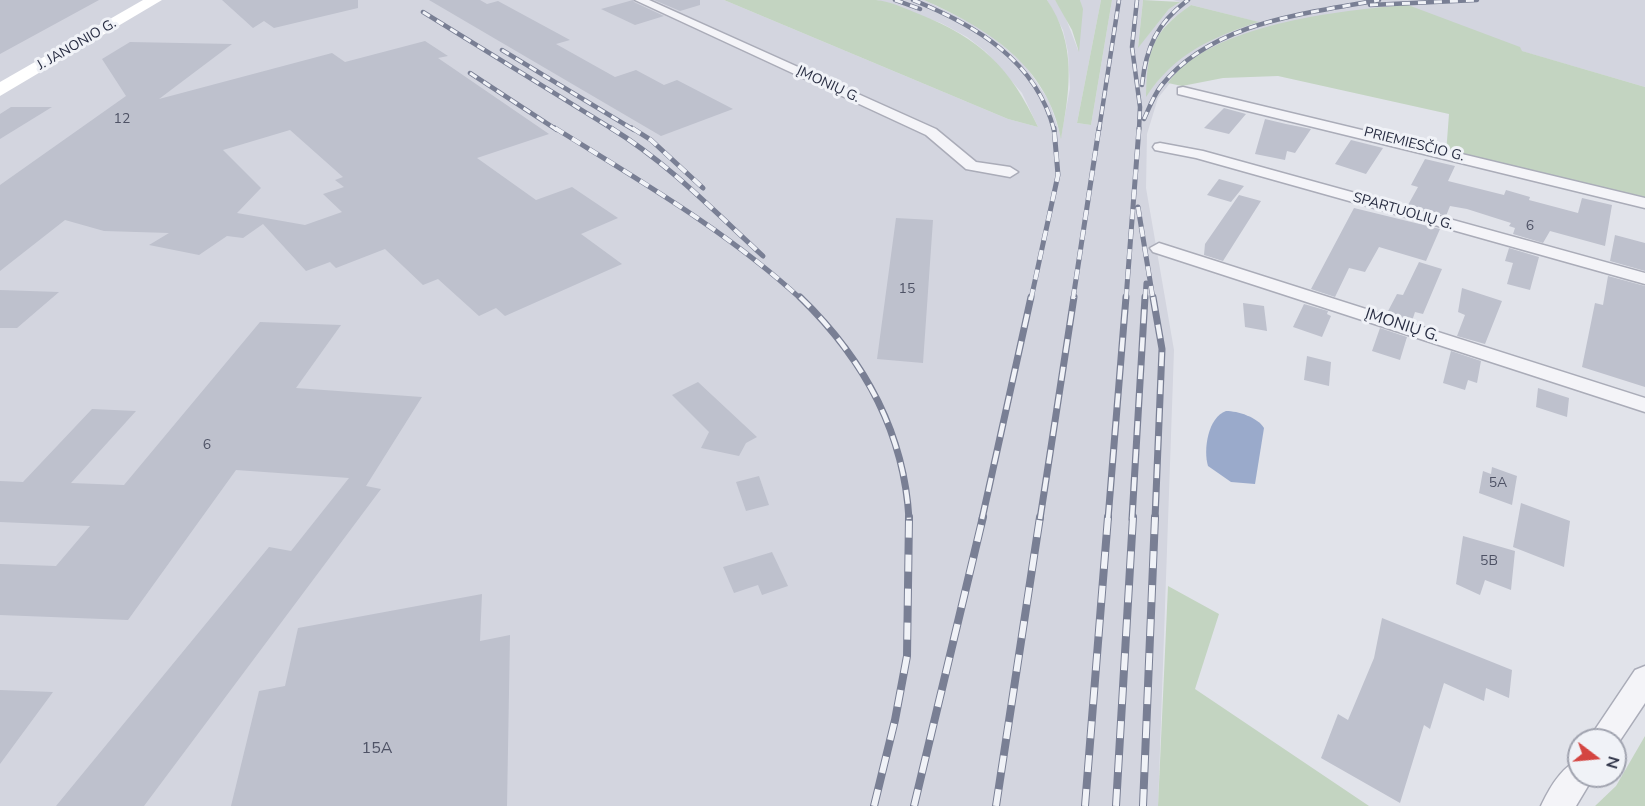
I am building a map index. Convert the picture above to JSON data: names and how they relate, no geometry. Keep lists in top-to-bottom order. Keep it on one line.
{"streets":{"main road":["J. JANONIO G."],"street":["ĮMONIŲ G.","PRIEMIESČIO G.","SPARTUOLIŲ G."]},"house_numbers":["12","6","15","6","5A","5B","15A"],"north":"right"}
